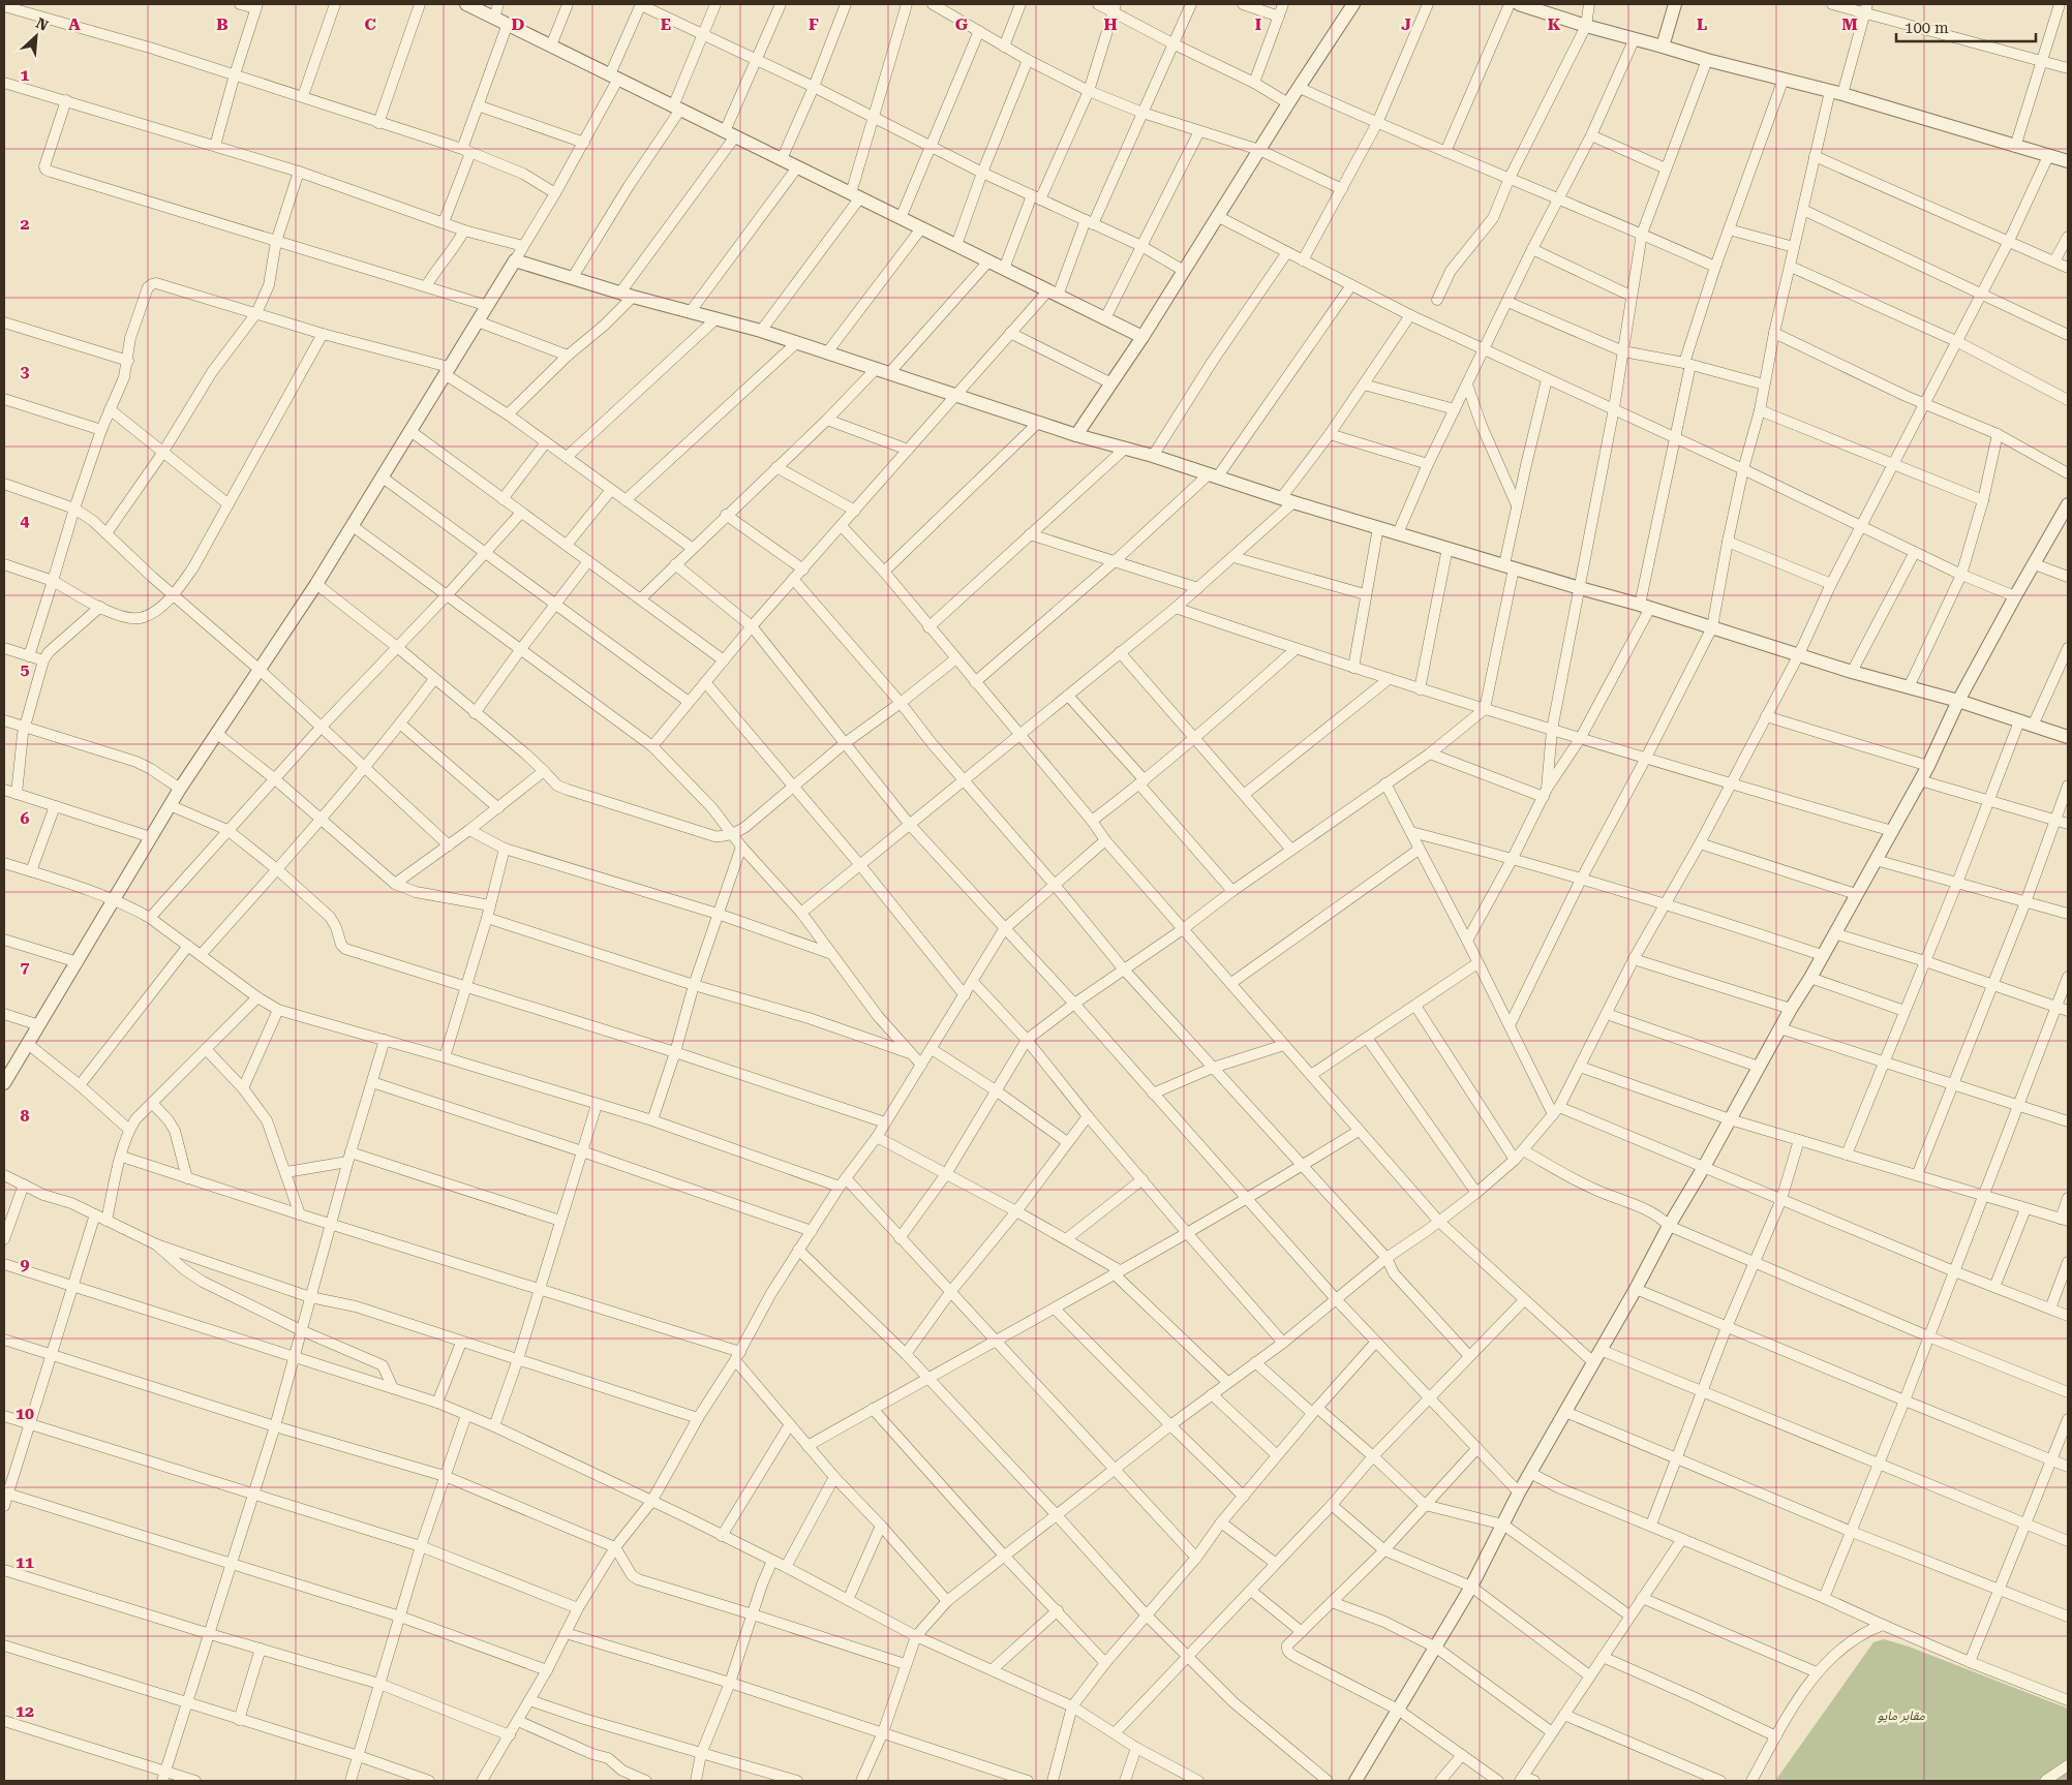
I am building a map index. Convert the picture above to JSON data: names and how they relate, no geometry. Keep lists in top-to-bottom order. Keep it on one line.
{"parks":["مقابر مايو"],"scale_bar":"100 m","north":"top right","grid":{"columns":["A","B","C","D","E","F","G","H","I","J","K","L","M"],"rows":["1","2","3","4","5","6","7","8","9","10","11","12"]}}
